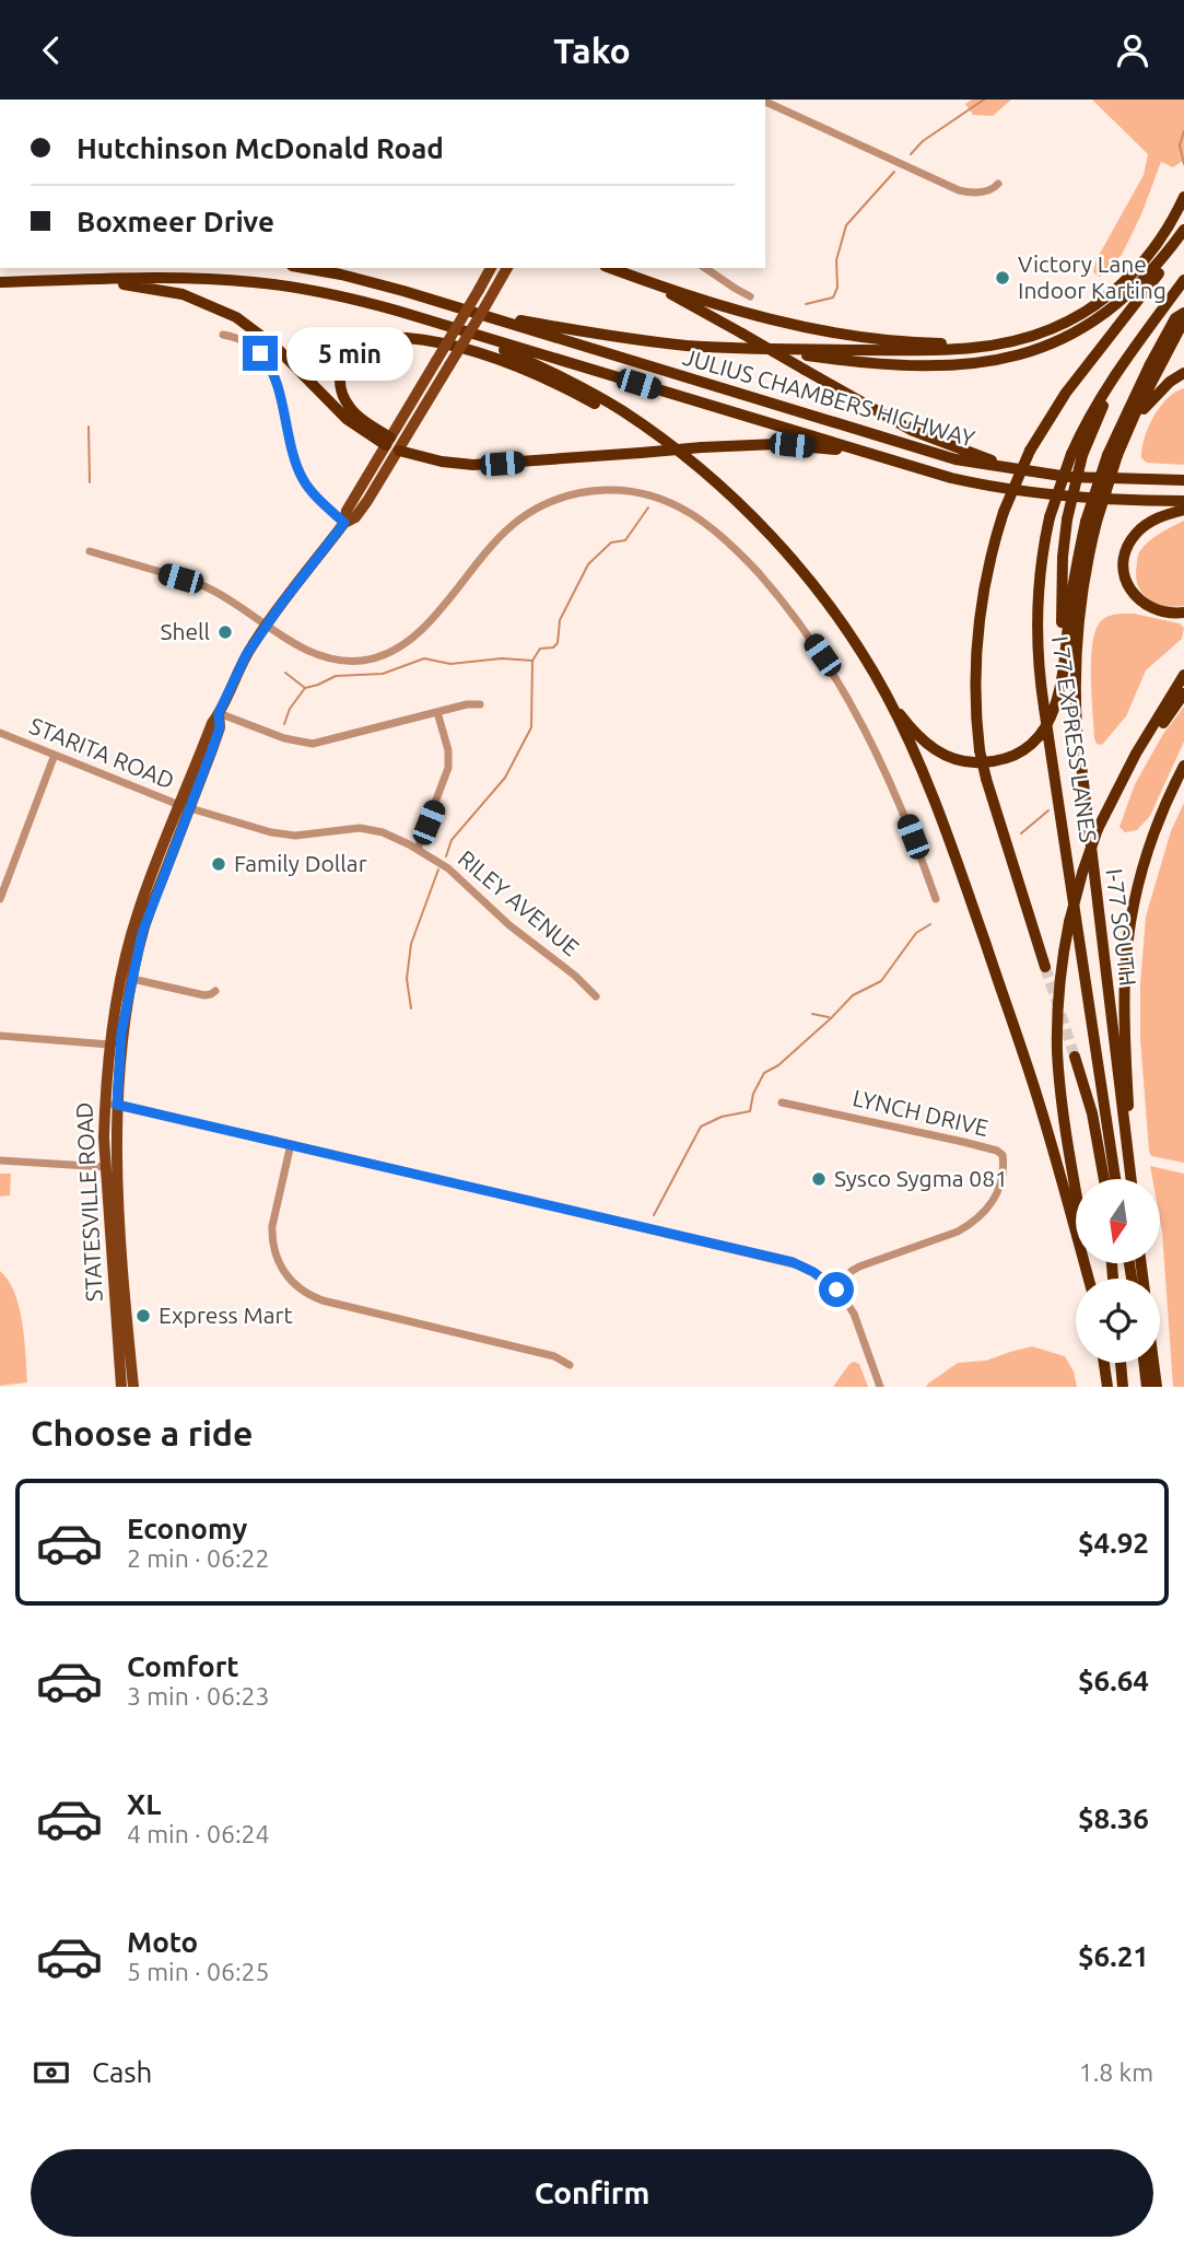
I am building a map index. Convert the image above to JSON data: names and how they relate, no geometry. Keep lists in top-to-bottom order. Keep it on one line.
{"streets":{"highway":["JULIUS CHAMBERS HIGHWAY","I 77 EXPRESS LANES","I-77 SOUTH"],"main road":["STATESVILLE ROAD"],"street":["STARITA ROAD","RILEY AVENUE","LYNCH DRIVE"]},"crossings":[["STARITA ROAD","RILEY AVENUE"],["STARITA ROAD","STATESVILLE ROAD"],["RILEY AVENUE","STATESVILLE ROAD"]],"places":["Victory Lane Indoor Karting","Shell","Family Dollar","Sysco Sygma 081","Express Mart"],"north":"bottom","page":{"header":"Tako","banner":["Hutchinson McDonald Road","Boxmeer Drive"],"bubble":"5 min","heading":"Choose a ride","list":[{"name":"Economy","note":"2 min · 06:22","value":"$4.92"},{"name":"Comfort","note":"3 min · 06:23","value":"$6.64"},{"name":"XL","note":"4 min · 06:24","value":"$8.36"},{"name":"Moto","note":"5 min · 06:25","value":"$6.21"}],"pay":["Cash","1.8 km"],"buttons":"Confirm"}}
